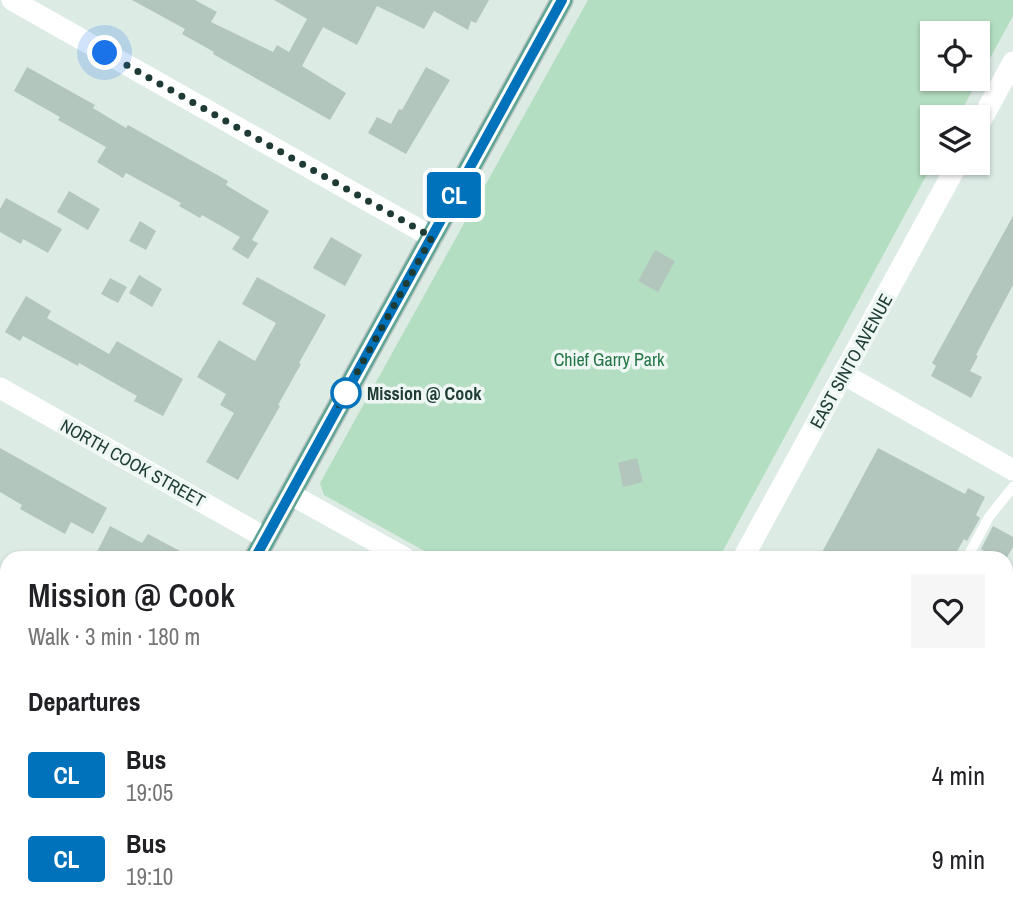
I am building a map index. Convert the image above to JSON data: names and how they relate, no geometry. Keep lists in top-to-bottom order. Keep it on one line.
{"streets":{"street":["EAST SINTO AVENUE","NORTH COOK STREET"]},"parks":["Chief Garry Park"],"places":["Mission @ Cook"],"lines":["bus line CL"],"page":{"on_map":"CL","heading":[["Mission @ Cook","Walk · 3 min · 180 m"],"Departures"],"list":[{"mark":"CL","name":"Bus","note":"19:05","value":"4 min"},{"mark":"CL","name":"Bus","note":"19:10","value":"9 min"}]}}
